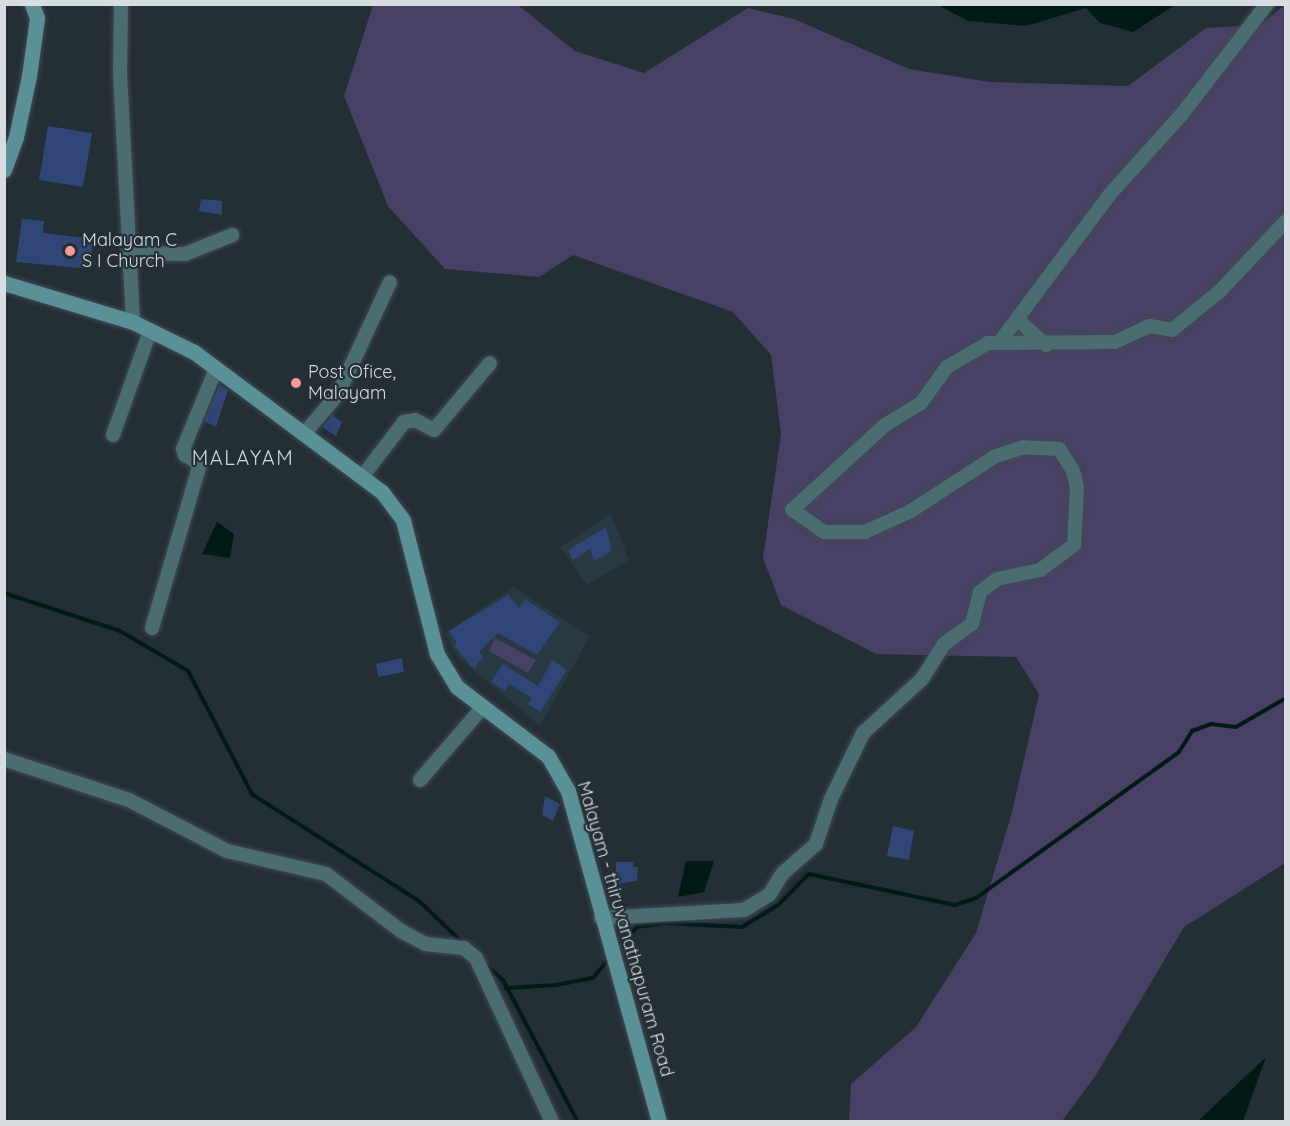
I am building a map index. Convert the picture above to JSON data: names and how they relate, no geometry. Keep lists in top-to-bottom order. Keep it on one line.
{"streets":{"main road":["Malayam - thiruvanathapuram Road"]},"districts":["MALAYAM"],"places":["Malayam C S I Church","Post Ofice, Malayam"]}
